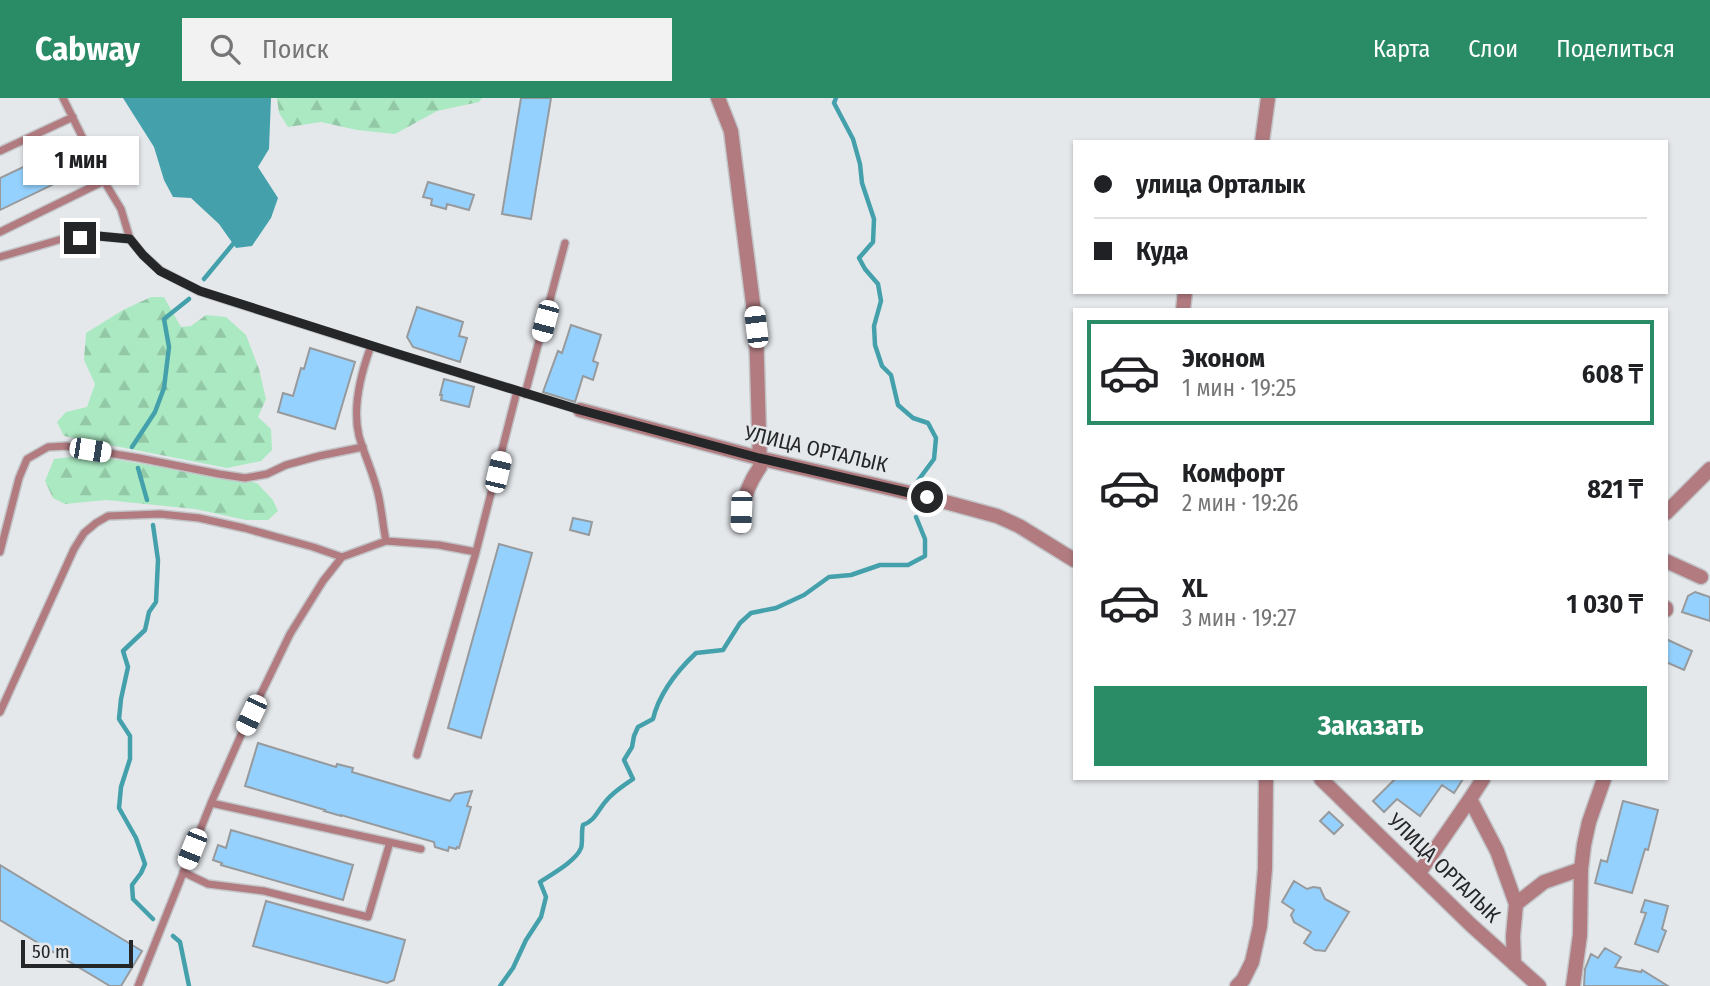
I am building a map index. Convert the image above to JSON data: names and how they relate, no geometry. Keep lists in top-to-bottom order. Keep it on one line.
{"streets":{"street":["УЛИЦА ОРТАЛЫК"]},"scale_bar":"50 m","page":{"header":"Cabway","search":"Поиск","nav":["Карта","Слои","Поделиться"],"bubble":"1 мин","banner":["улица Орталык","Куда"],"list":[{"name":"Эконом","note":"1 мин · 19:25","value":"608 ₸"},{"name":"Комфорт","note":"2 мин · 19:26","value":"821 ₸"},{"name":"XL","note":"3 мин · 19:27","value":"1 030 ₸"}],"buttons":"Заказать","scale":"50 m"}}
